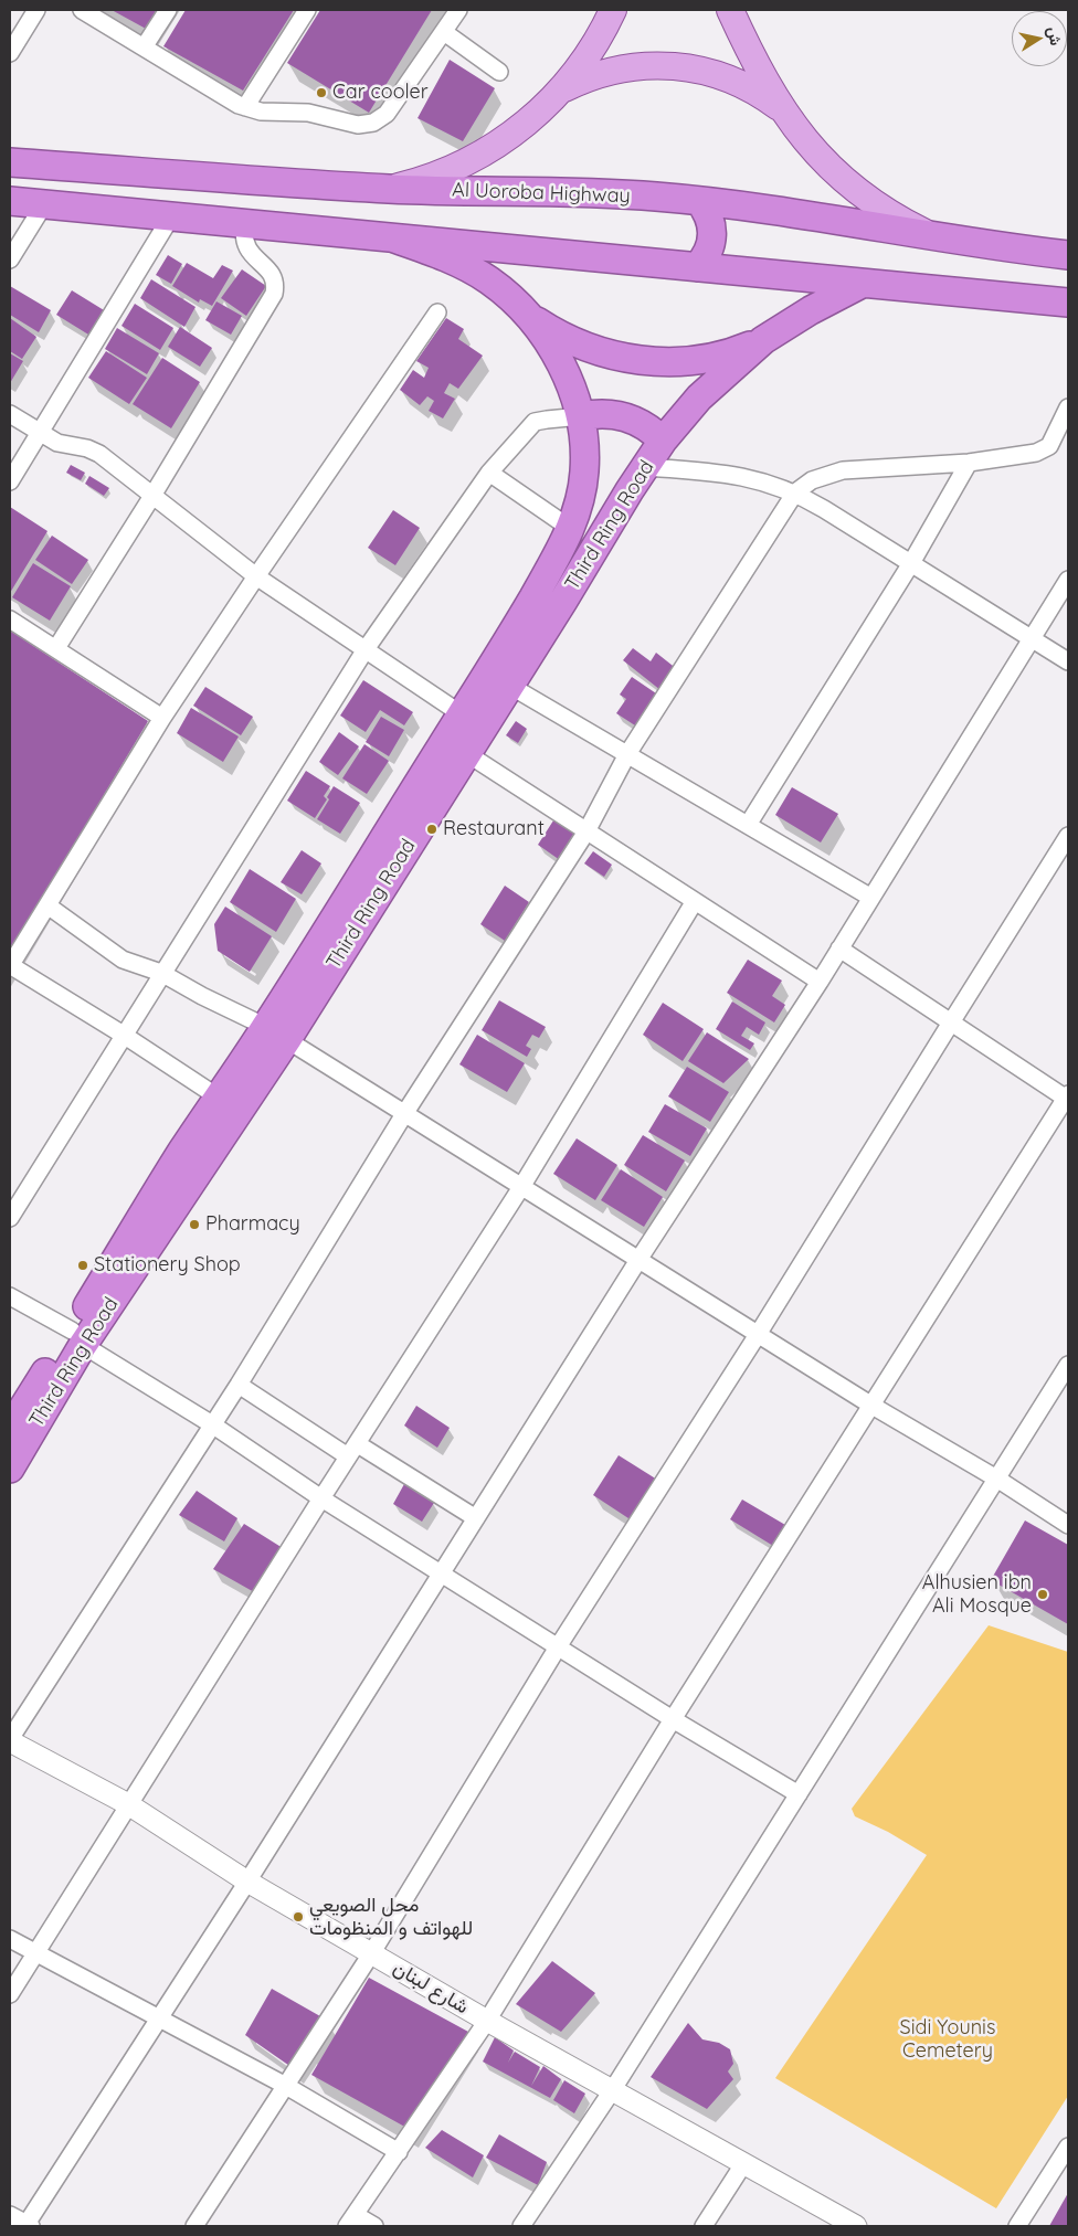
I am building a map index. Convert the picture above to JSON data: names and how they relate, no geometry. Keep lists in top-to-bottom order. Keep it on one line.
{"streets":{"highway":["Al Uoroba Highway","Third Ring Road"],"street":["شارع لبنان"]},"parks":["Sidi Younis Cemetery"],"places":["Car cooler","Restaurant","Pharmacy","Stationery Shop","Alhusien ibn Ali Mosque","محل الصويعي للهواتف و المنظومات"],"north":"right"}
